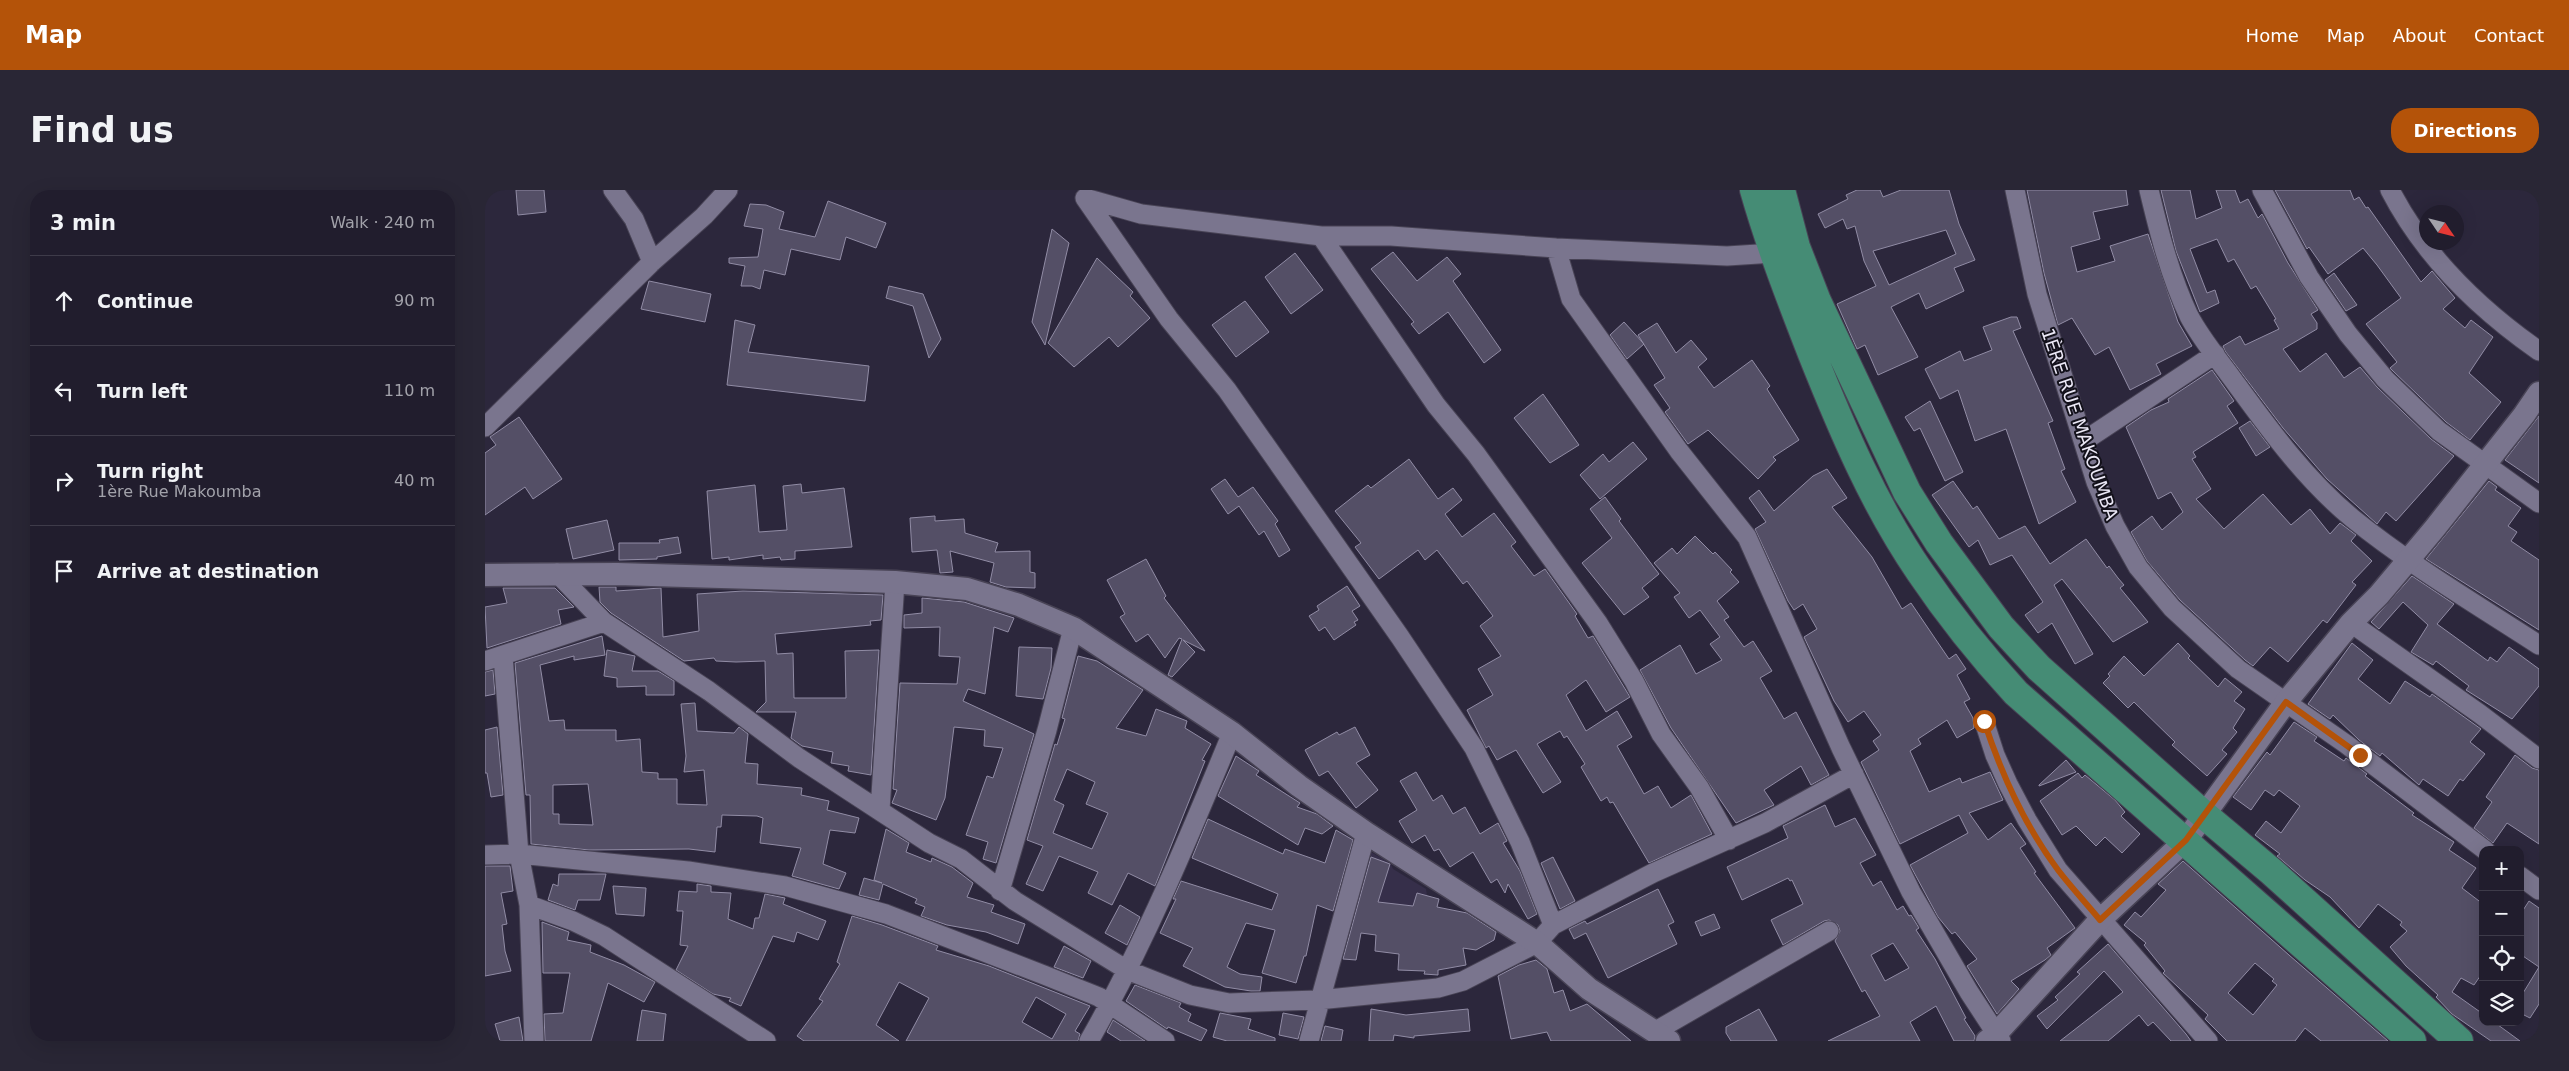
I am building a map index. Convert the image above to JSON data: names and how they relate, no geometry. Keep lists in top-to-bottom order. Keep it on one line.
{"streets":{"street":["1ÈRE RUE MAKOUMBA"]},"north":"bottom right","page":{"header":"Map","nav":["Home","Map","About","Contact"],"buttons":"Directions","title":"Find us","heading":["3 min","Walk · 240 m"],"list":[["Continue","90 m"],["Turn left","110 m"],["Turn right","1ère Rue Makoumba","40 m"],"Arrive at destination"],"map_buttons":["+","−"]}}
